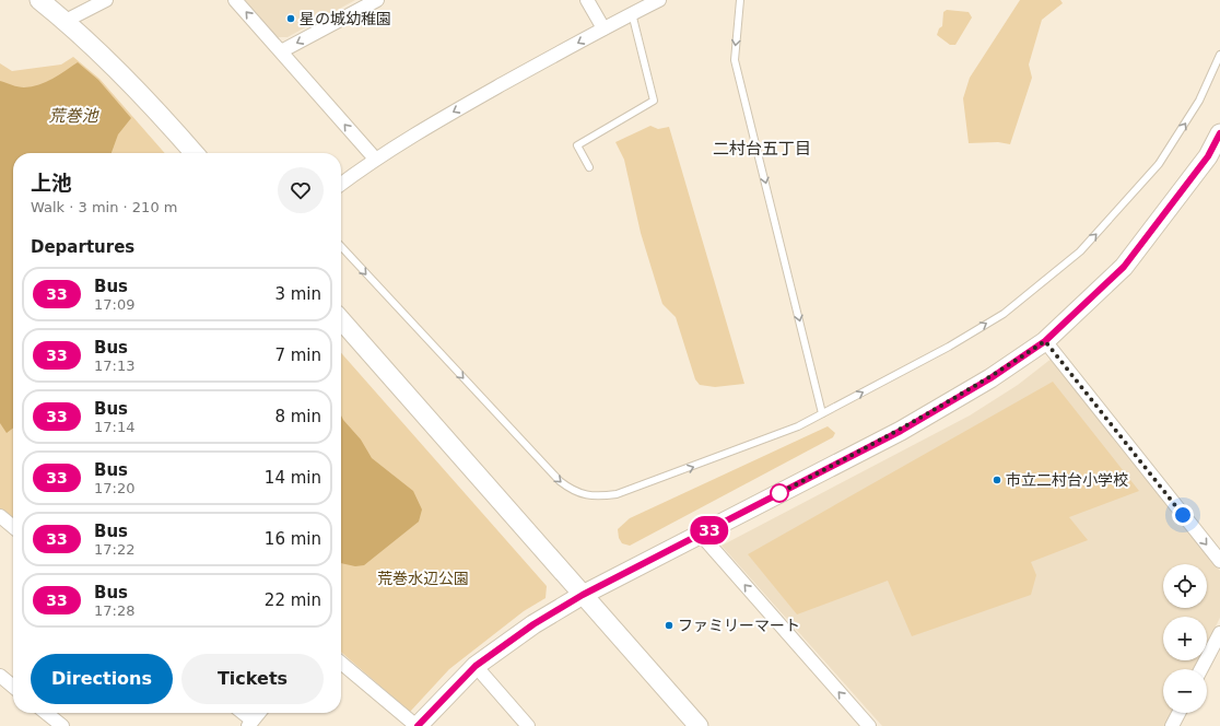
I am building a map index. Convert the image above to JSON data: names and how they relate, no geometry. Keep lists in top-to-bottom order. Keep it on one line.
{"districts":["二村台五丁目"],"water":["荒巻池"],"parks":["荒巻水辺公園"],"places":["星の城幼稚園","市立二村台小学校","ファミリーマート"],"lines":["bus line 33"],"page":{"on_map":"33","heading":[["上池","Walk · 3 min · 210 m"],"Departures"],"list":[{"mark":"33","name":"Bus","note":"17:09","value":"3 min"},{"mark":"33","name":"Bus","note":"17:13","value":"7 min"},{"mark":"33","name":"Bus","note":"17:14","value":"8 min"},{"mark":"33","name":"Bus","note":"17:20","value":"14 min"},{"mark":"33","name":"Bus","note":"17:22","value":"16 min"},{"mark":"33","name":"Bus","note":"17:28","value":"22 min"}],"map_buttons":["+","−"],"buttons":["Directions","Tickets"]}}
